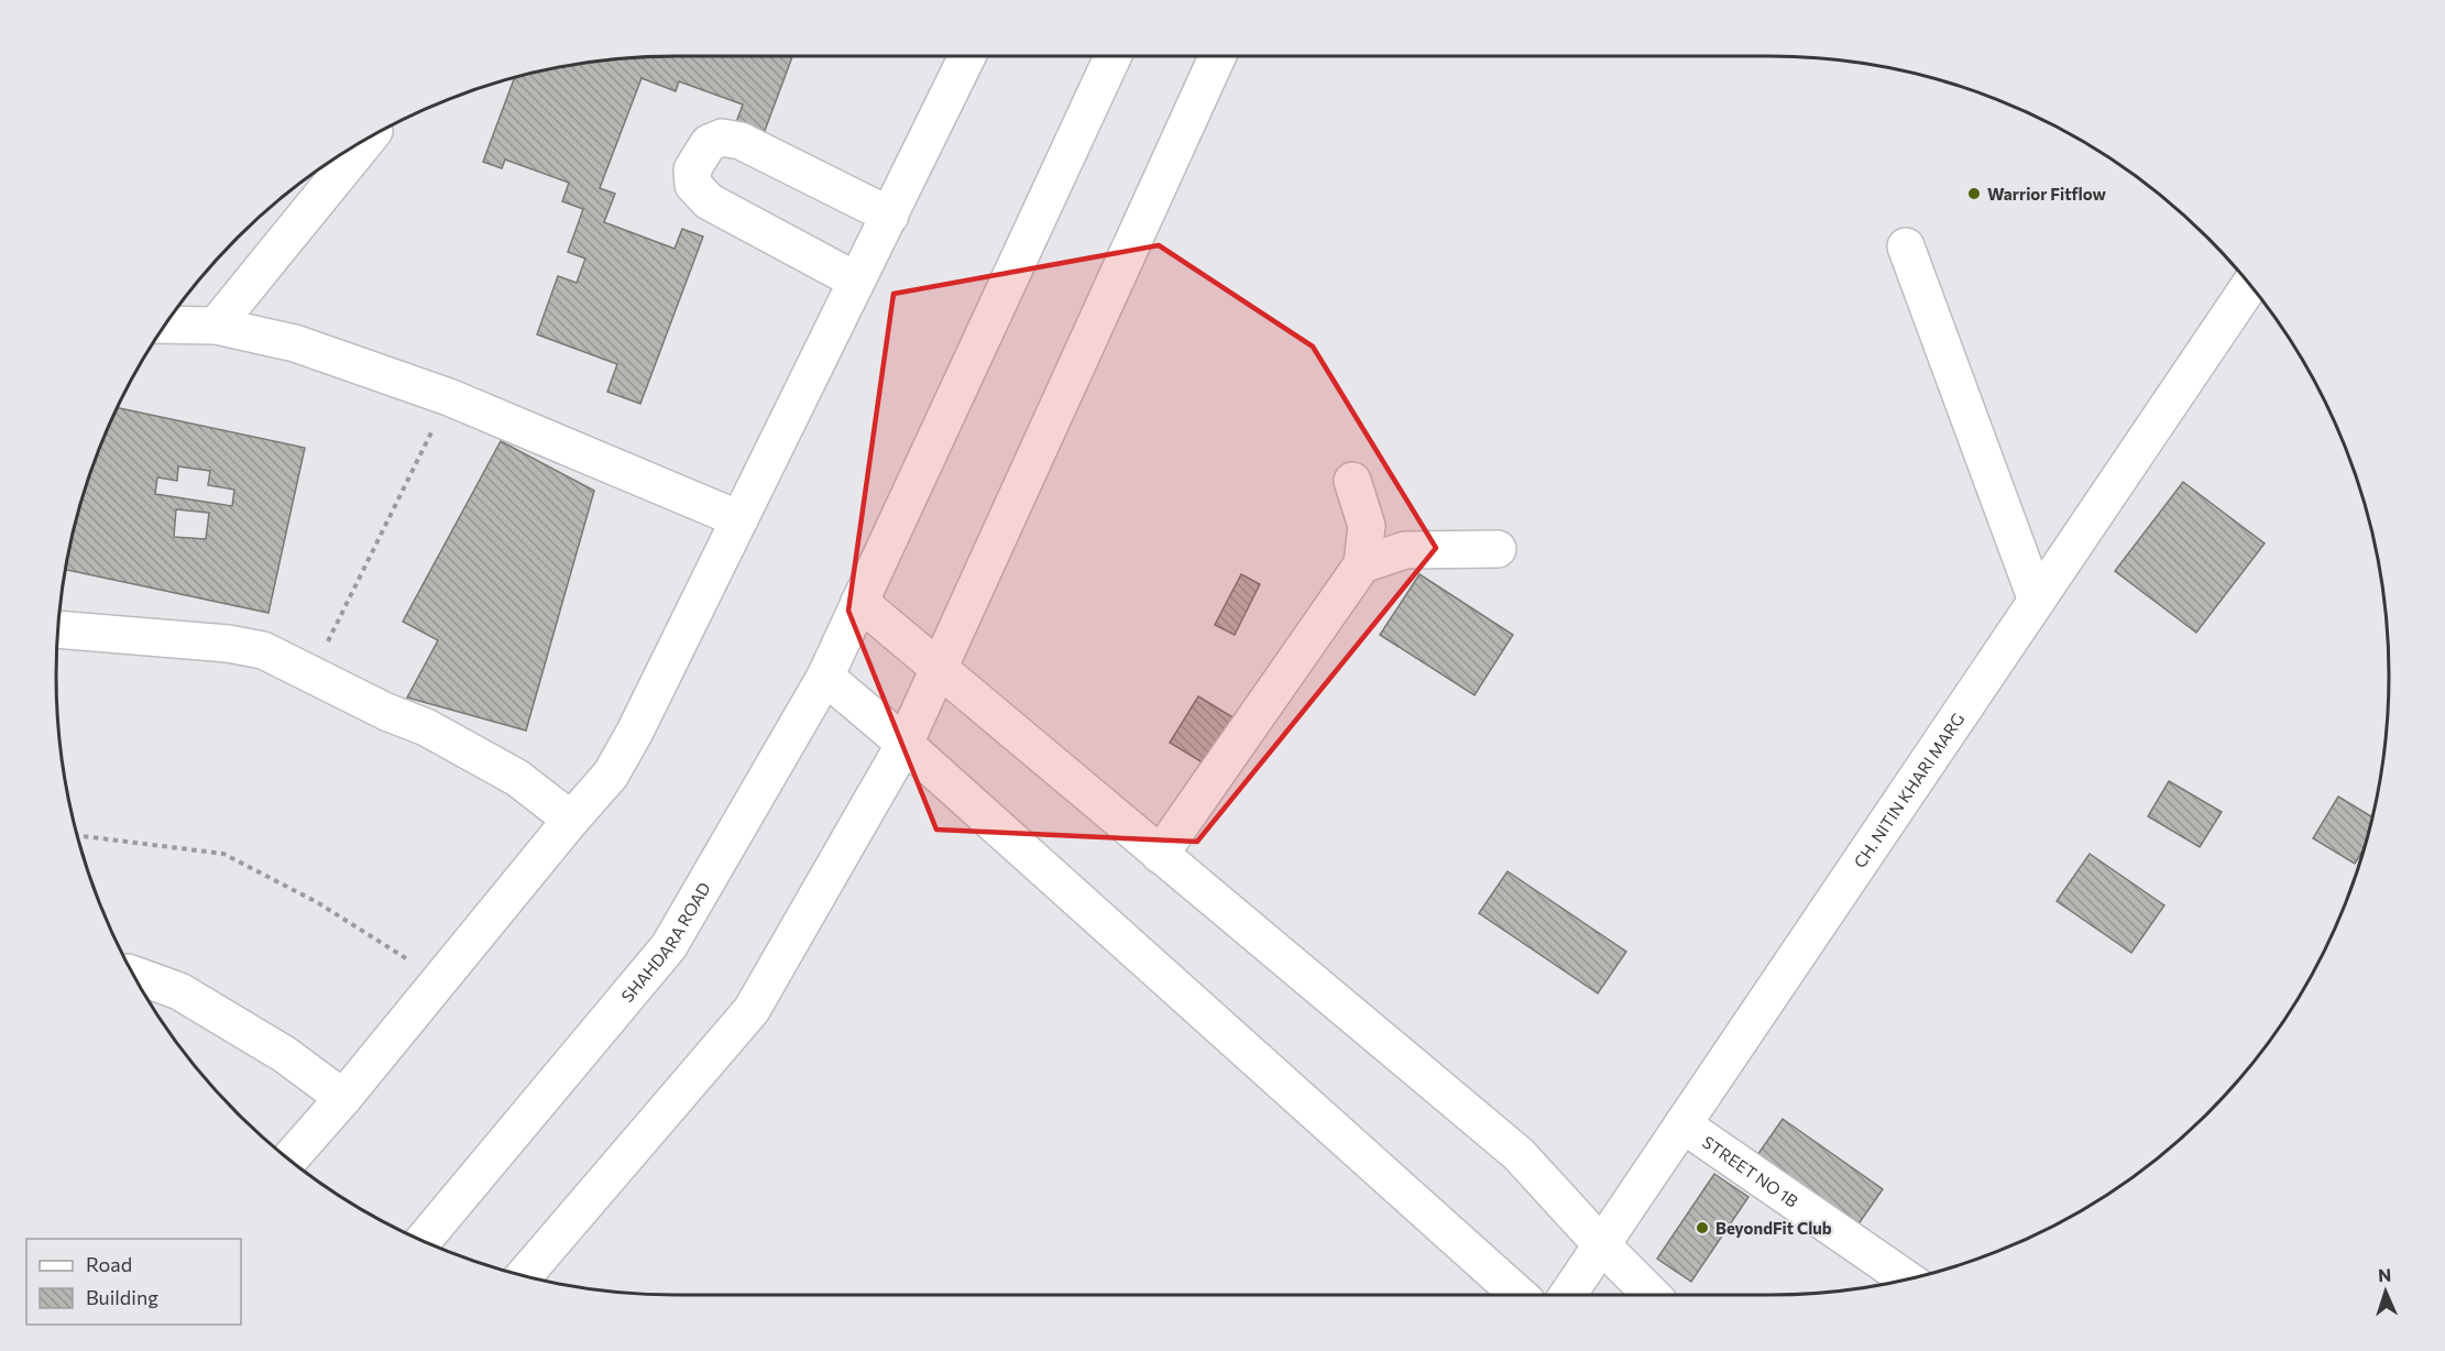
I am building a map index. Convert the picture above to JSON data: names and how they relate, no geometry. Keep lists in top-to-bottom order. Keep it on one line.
{"streets":{"street":["CH. NITIN KHARI MARG","SHAHDARA ROAD","STREET NO 1B"]},"crossings":[["CH. NITIN KHARI MARG","STREET NO 1B"]],"places":["Warrior Fitflow","BeyondFit Club"],"legend":["Road","Building"],"north":"top"}
